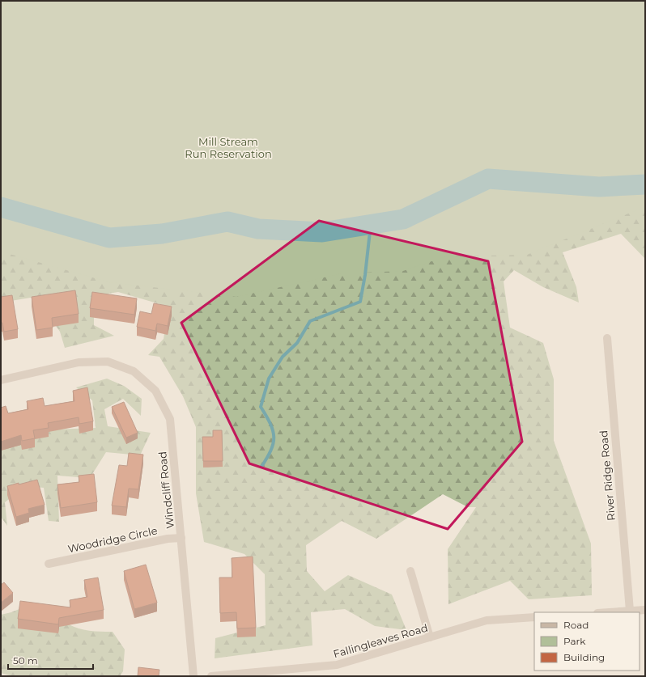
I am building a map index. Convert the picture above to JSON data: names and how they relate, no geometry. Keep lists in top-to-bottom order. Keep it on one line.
{"streets":{"street":["River Ridge Road","Windcliff Road","Woodridge Circle","Fallingleaves Road"]},"crossings":[["Windcliff Road","Woodridge Circle"]],"parks":["Mill Stream Run Reservation"],"legend":["Road","Park","Building"],"scale_bar":"50 m"}
